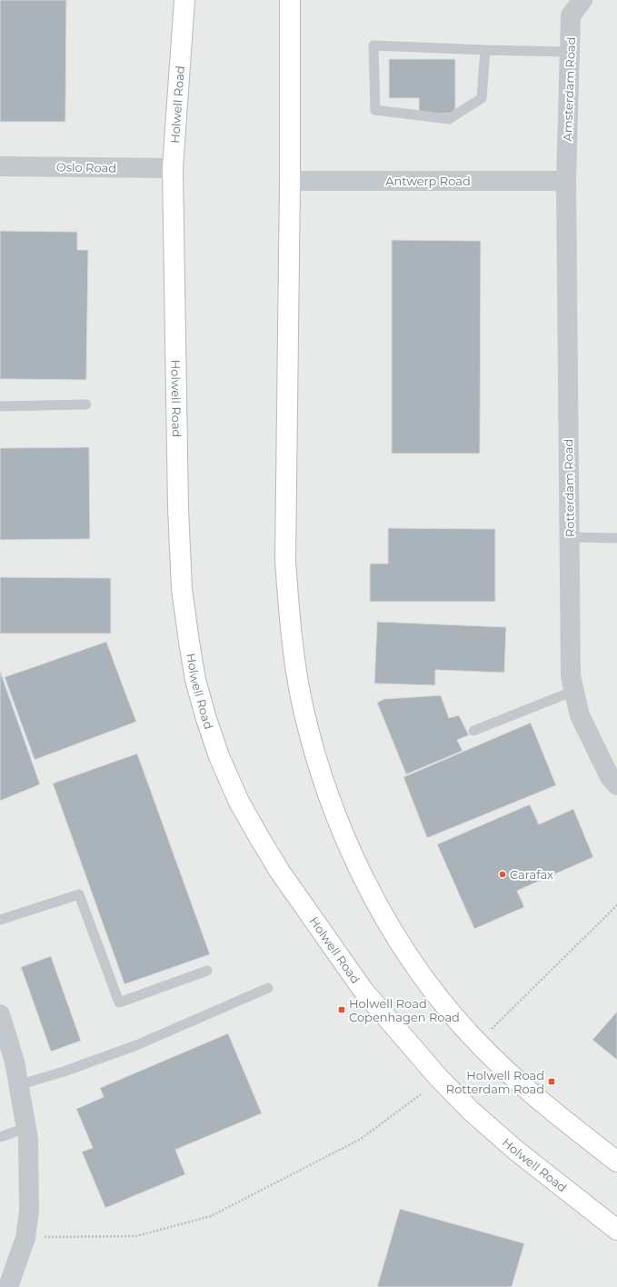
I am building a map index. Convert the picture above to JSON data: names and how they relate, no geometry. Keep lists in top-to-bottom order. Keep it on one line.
{"streets":{"highway":["Holwell Road"],"street":["Amsterdam Road","Oslo Road","Antwerp Road","Rotterdam Road"]},"crossings":[["Amsterdam Road","Antwerp Road"],["Amsterdam Road","Rotterdam Road"],["Holwell Road","Oslo Road"],["Antwerp Road","Rotterdam Road"]],"places":{"other":["Carafax"],"transit":["Holwell Road Copenhagen Road","Holwell Road Rotterdam Road"]}}
